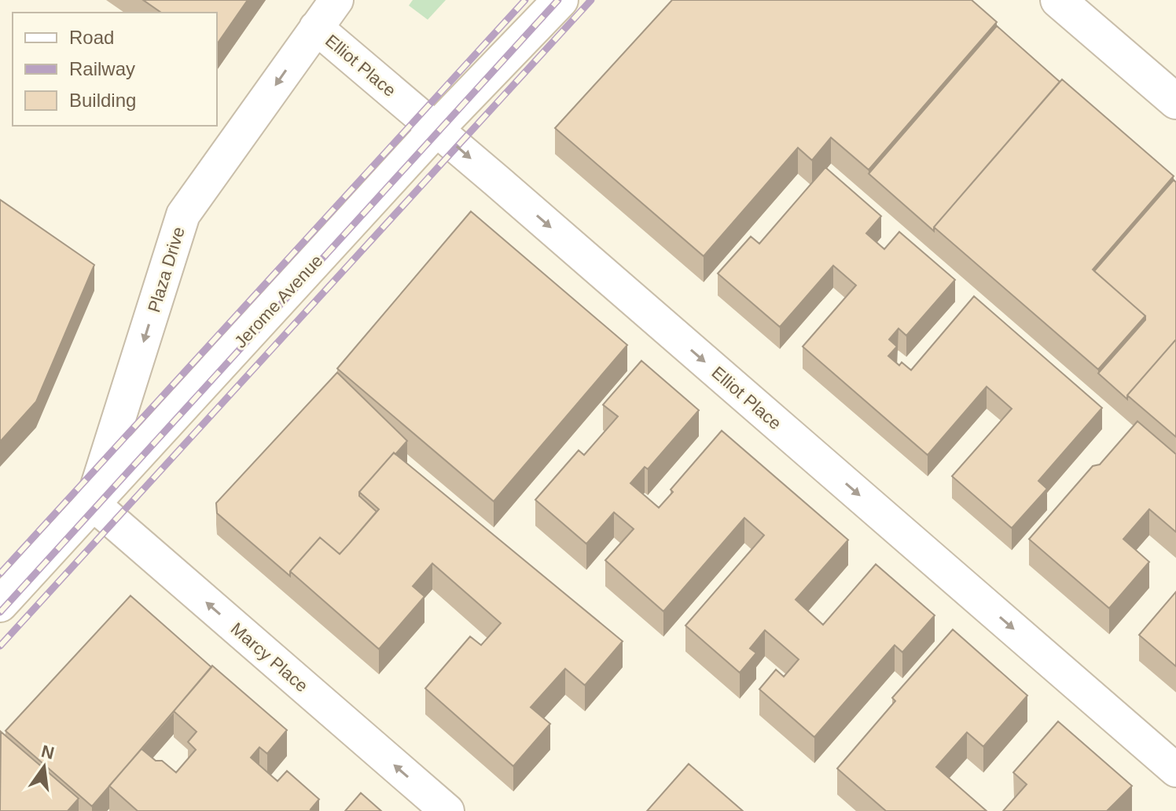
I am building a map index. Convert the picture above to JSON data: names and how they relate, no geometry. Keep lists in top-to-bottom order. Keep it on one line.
{"streets":{"main road":["Jerome Avenue"],"street":["Elliot Place","Plaza Drive","Marcy Place"]},"crossings":[["Elliot Place","Plaza Drive"],["Elliot Place","Jerome Avenue"],["Plaza Drive","Jerome Avenue"],["Plaza Drive","Marcy Place"],["Jerome Avenue","Marcy Place"]],"one_way":["Elliot Place","Plaza Drive","Marcy Place"],"legend":["Road","Railway","Building"],"north":"top"}
